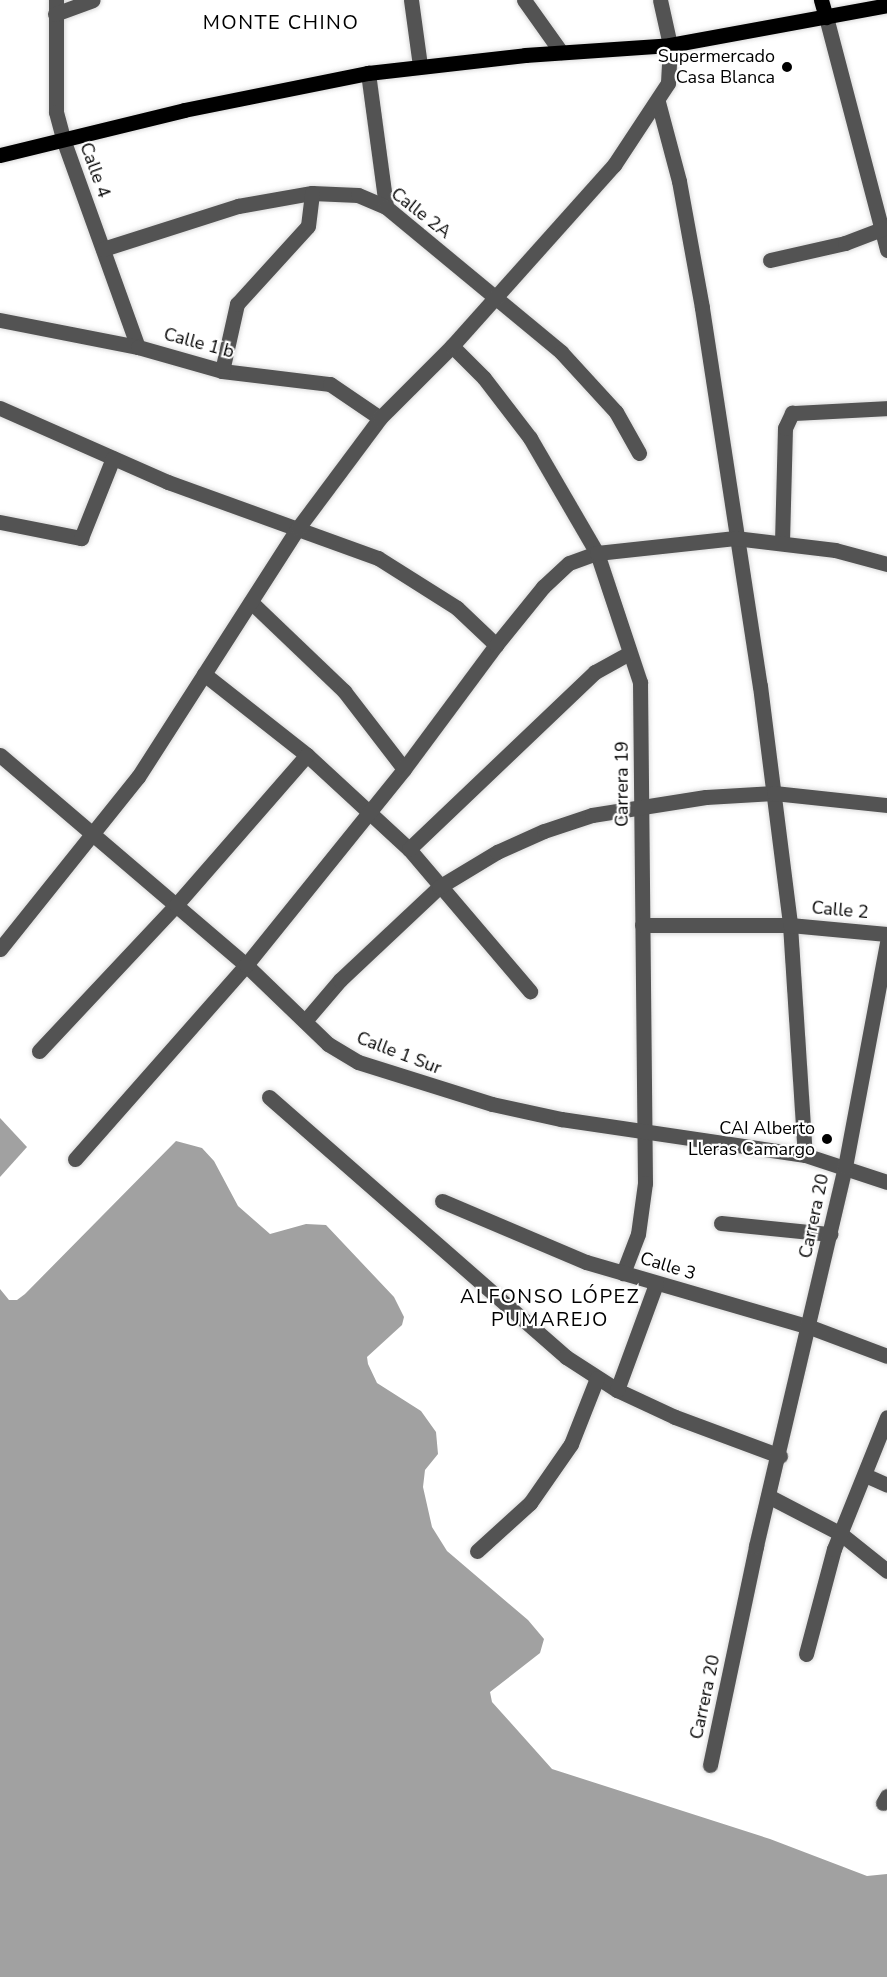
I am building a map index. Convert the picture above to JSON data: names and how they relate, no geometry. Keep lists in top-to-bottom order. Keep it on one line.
{"streets":{"street":["Calle 4","Calle 2A","Calle 1 b","Carrera 19","Calle 2","Calle 1 Sur","Carrera 20","Calle 3"]},"crossings":[["Calle 4","Calle 2A"],["Calle 4","Calle 1 b"],["Carrera 19","Calle 2"],["Carrera 19","Calle 1 Sur"],["Carrera 19","Calle 3"],["Calle 1 Sur","Carrera 20"],["Carrera 20","Calle 3"]],"districts":["MONTE CHINO","ALFONSO LÓPEZ PUMAREJO"],"places":["Supermercado Casa Blanca","CAI Alberto Lleras Camargo"]}
